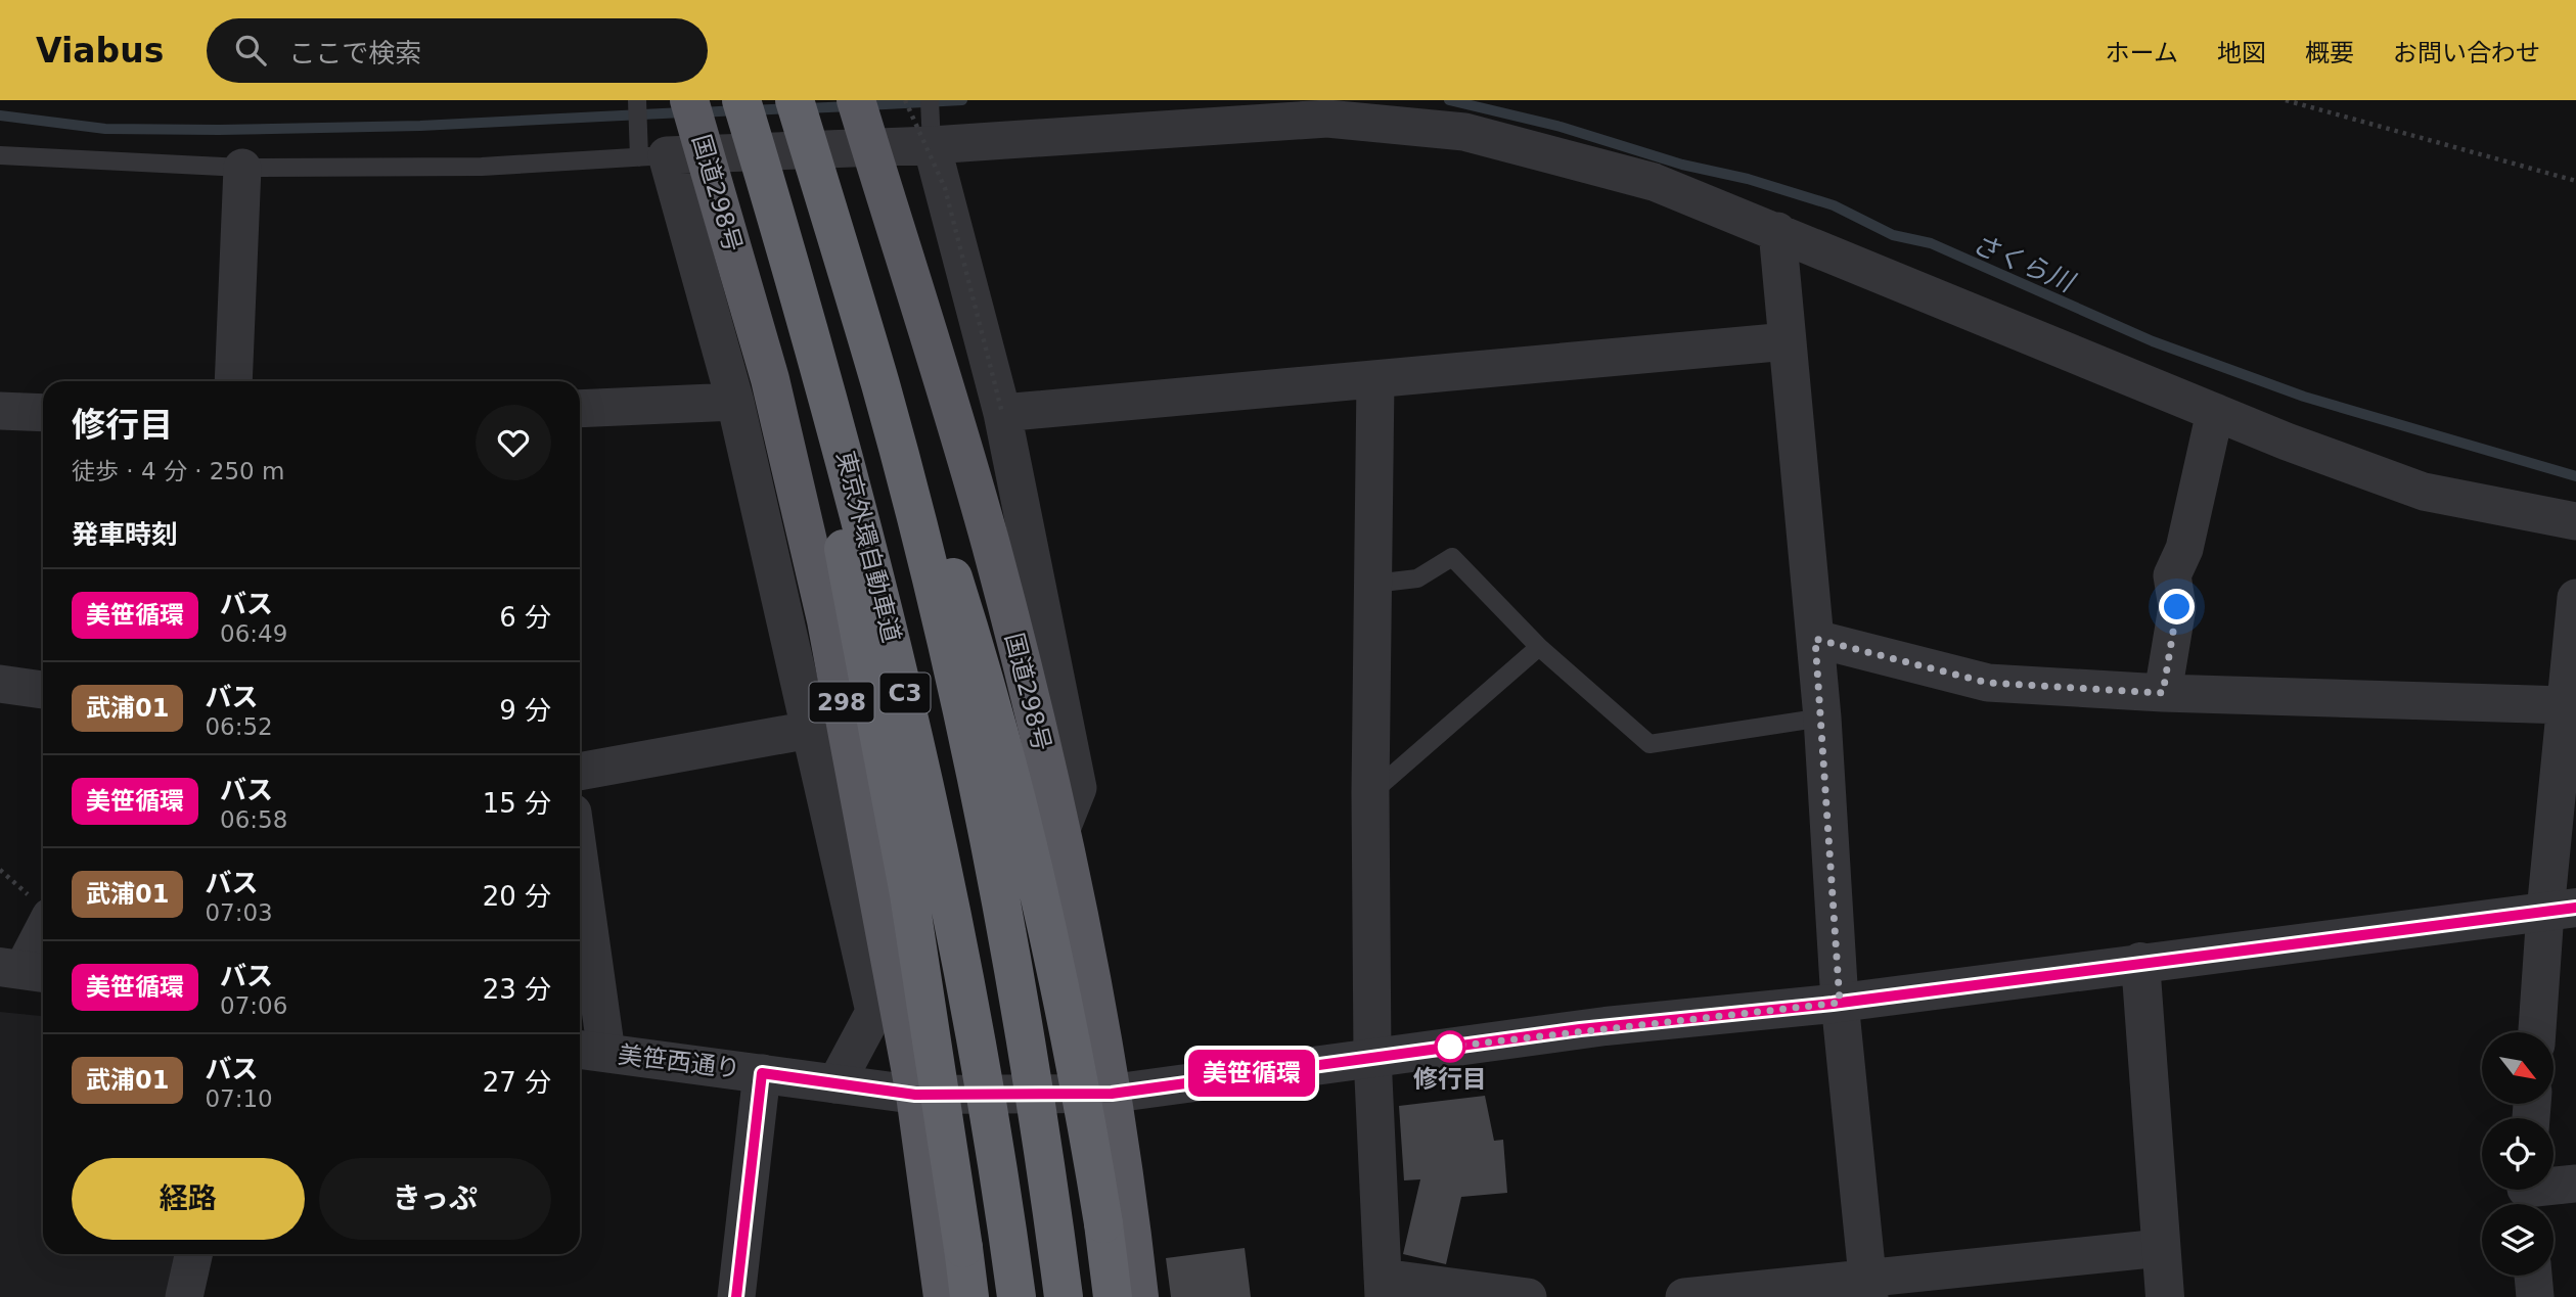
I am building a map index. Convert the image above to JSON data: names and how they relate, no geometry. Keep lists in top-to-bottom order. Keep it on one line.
{"streets":{"highway":["国道298号","東京外環自動車道","C3","298"],"street":["美笹西通り"]},"crossings":[["国道298号","美笹西通り"]],"water":["さくら川"],"places":["修行目"],"lines":["bus line 美笹循環"],"north":"bottom right","page":{"header":"Viabus","search":"ここで検索","nav":["ホーム","地図","概要","お問い合わせ"],"on_map":"美笹循環","heading":[["修行目","徒歩 · 4 分 · 250 m"],"発車時刻"],"list":[{"mark":"美笹循環","name":"バス","note":"06:49","value":"6 分"},{"mark":"武浦01","name":"バス","note":"06:52","value":"9 分"},{"mark":"美笹循環","name":"バス","note":"06:58","value":"15 分"},{"mark":"武浦01","name":"バス","note":"07:03","value":"20 分"},{"mark":"美笹循環","name":"バス","note":"07:06","value":"23 分"},{"mark":"武浦01","name":"バス","note":"07:10","value":"27 分"}],"buttons":["経路","きっぷ"]}}
